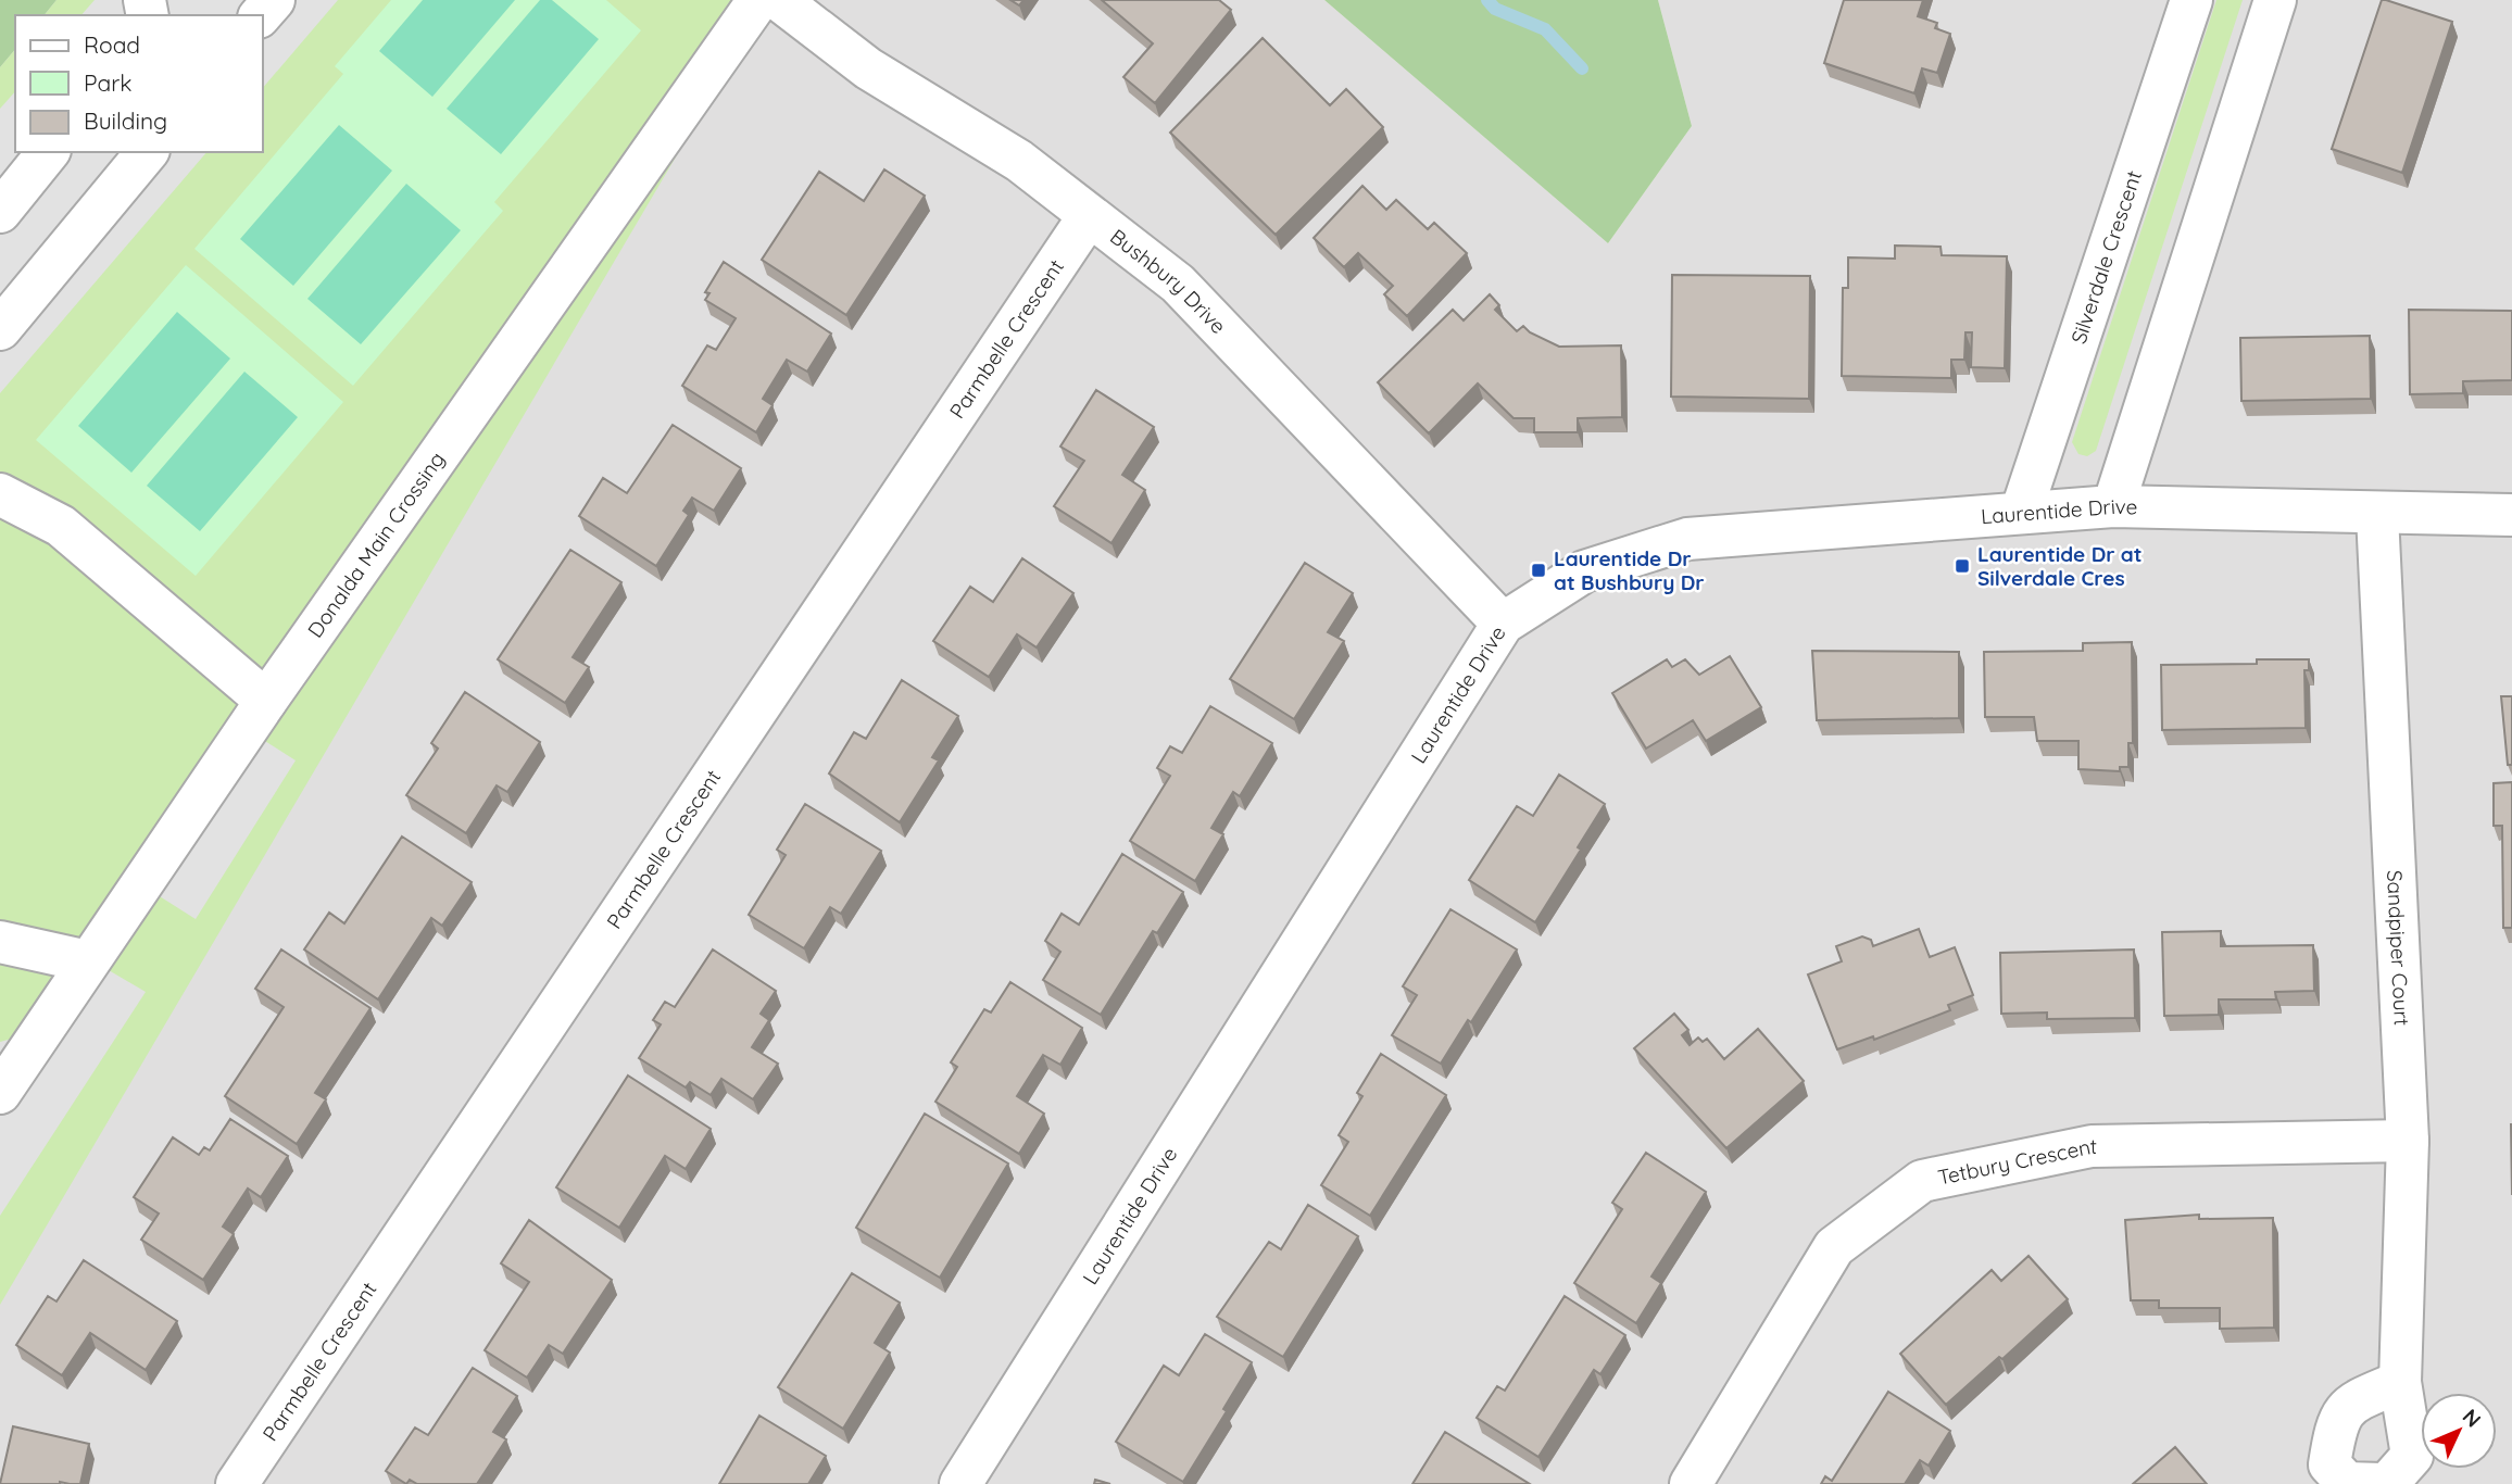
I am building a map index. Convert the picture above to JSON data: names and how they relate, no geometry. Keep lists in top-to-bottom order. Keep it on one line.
{"streets":{"street":["Silverdale Crescent","Bushbury Drive","Parmbelle Crescent","Laurentide Drive","Donalda Main Crossing","Sandpiper Court","Tetbury Crescent"]},"crossings":[["Silverdale Crescent","Laurentide Drive"],["Bushbury Drive","Parmbelle Crescent"],["Bushbury Drive","Laurentide Drive"],["Laurentide Drive","Sandpiper Court"],["Sandpiper Court","Tetbury Crescent"]],"places":{"transit":["Laurentide Dr at Silverdale Cres","Laurentide Dr at Bushbury Dr"]},"legend":["Road","Park","Building"],"north":"top right"}
